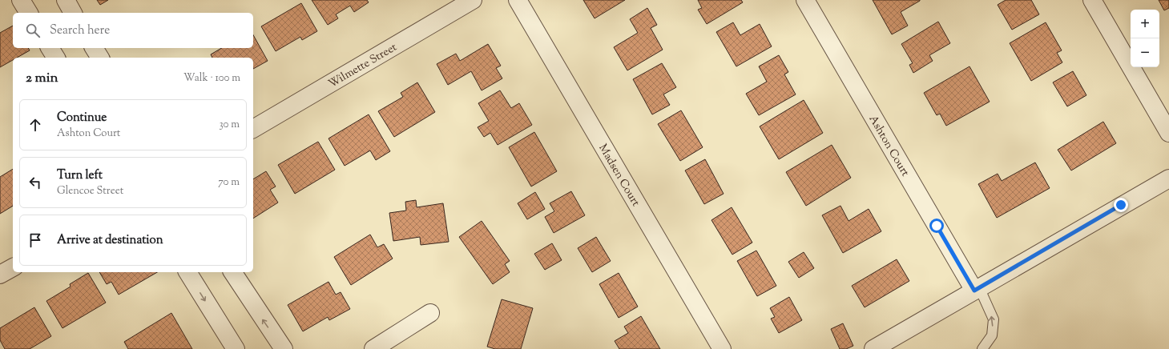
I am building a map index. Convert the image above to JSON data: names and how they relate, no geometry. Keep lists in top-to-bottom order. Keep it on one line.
{"streets":{"street":["Wilmette Street","Ashton Court","Madsen Court"]},"page":{"map_buttons":["+","−"],"search":"Search here","heading":["2 min","Walk · 100 m"],"list":[["Continue","Ashton Court","30 m"],["Turn left","Glencoe Street","70 m"],"Arrive at destination"]}}
